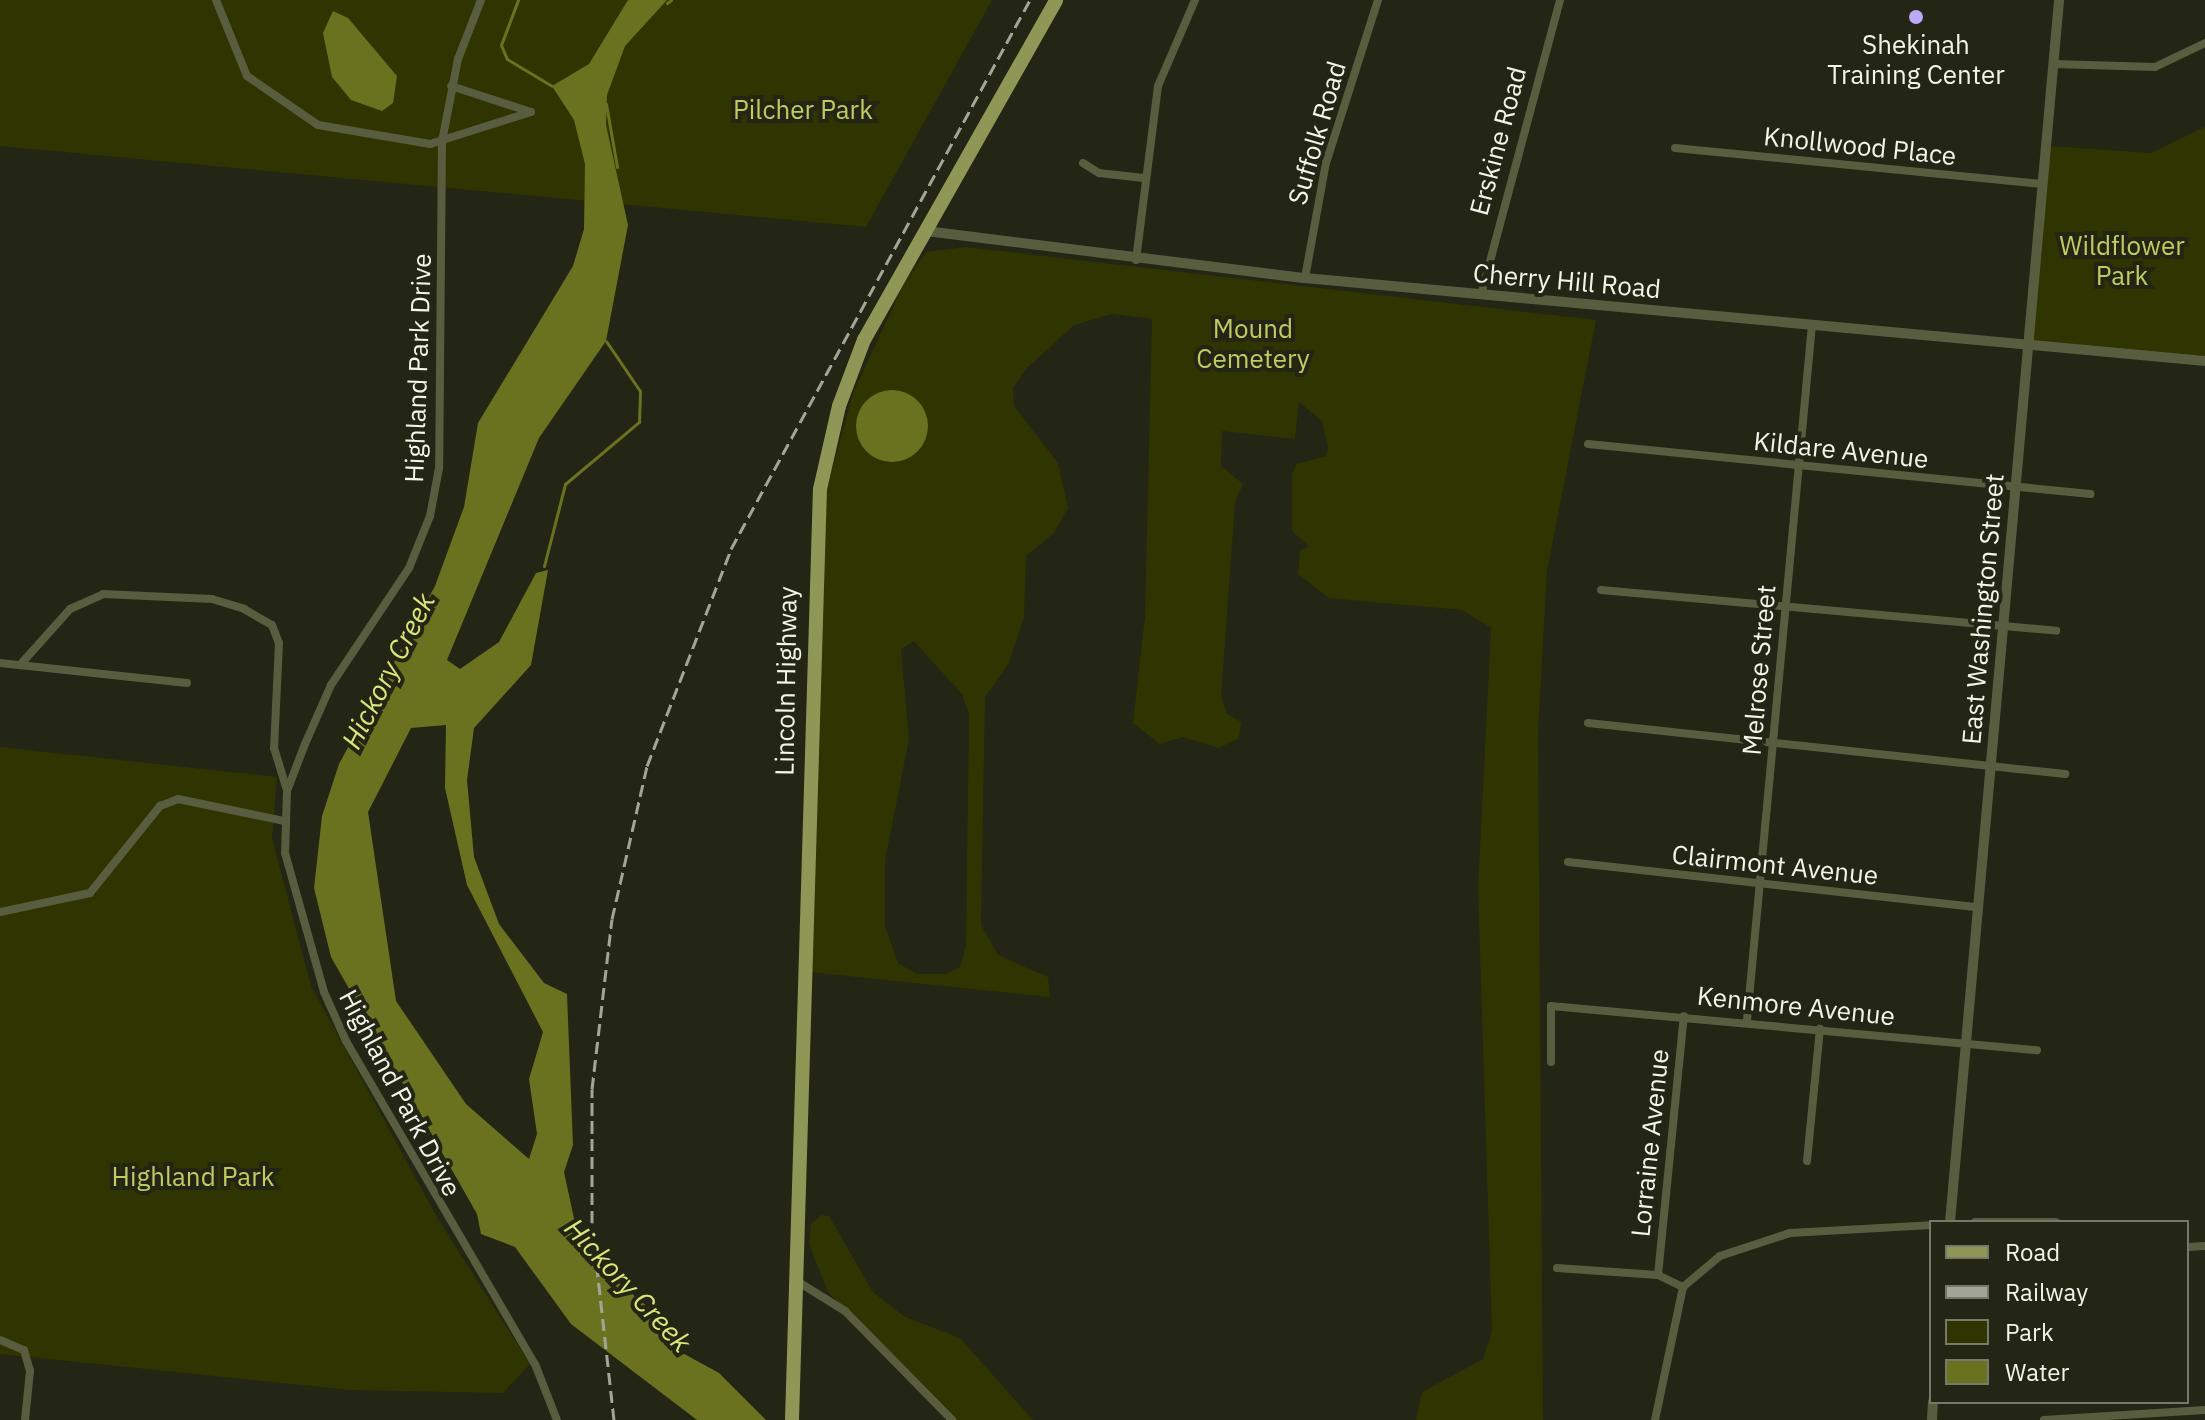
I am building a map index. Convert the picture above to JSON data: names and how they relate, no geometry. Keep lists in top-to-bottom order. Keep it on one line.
{"streets":{"main road":["Lincoln Highway"],"street":["Suffolk Road","Erskine Road","Knollwood Place","Cherry Hill Road","Highland Park Drive","Kildare Avenue","East Washington Street","Melrose Street","Clairmont Avenue","Kenmore Avenue","Lorraine Avenue"]},"crossings":[["Suffolk Road","Cherry Hill Road"],["Erskine Road","Cherry Hill Road"],["Knollwood Place","East Washington Street"],["Cherry Hill Road","East Washington Street"],["Cherry Hill Road","Melrose Street"],["Cherry Hill Road","Lincoln Highway"],["Kildare Avenue","East Washington Street"],["Kildare Avenue","Melrose Street"],["East Washington Street","Clairmont Avenue"],["East Washington Street","Kenmore Avenue"],["Melrose Street","Clairmont Avenue"],["Melrose Street","Kenmore Avenue"],["Kenmore Avenue","Lorraine Avenue"]],"water":["Hickory Creek"],"parks":["Pilcher Park","Wildflower Park","Mound Cemetery","Highland Park"],"places":["Shekinah Training Center"],"legend":["Road","Railway","Park","Water"]}
